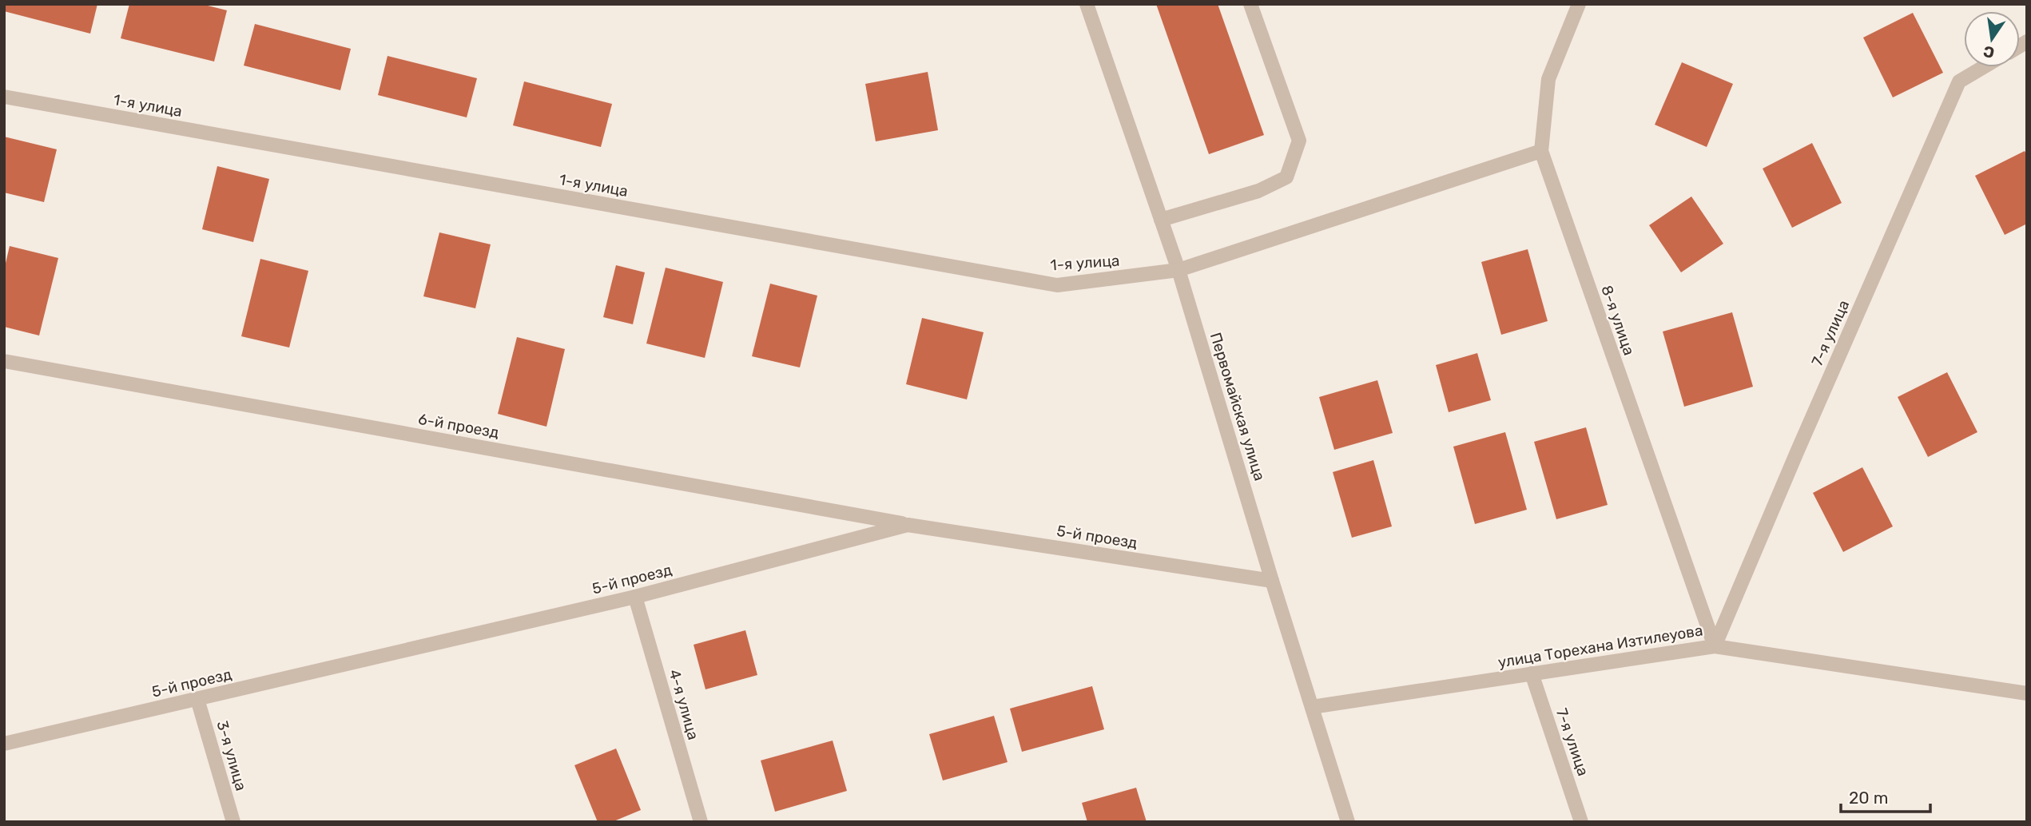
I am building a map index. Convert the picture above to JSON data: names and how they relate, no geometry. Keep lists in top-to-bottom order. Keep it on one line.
{"streets":{"street":["1-я улица","8-я улица","7-я улица","Первомайская улица","6-й проезд","5-й проезд","улица Торехана Изтилеуова","4-я улица","3-я улица"]},"crossings":[["1-я улица","8-я улица"],["1-я улица","Первомайская улица"],["8-я улица","7-я улица"],["8-я улица","улица Торехана Изтилеуова"],["7-я улица","улица Торехана Изтилеуова"],["Первомайская улица","5-й проезд"],["Первомайская улица","улица Торехана Изтилеуова"],["6-й проезд","5-й проезд"],["5-й проезд","4-я улица"],["5-й проезд","3-я улица"]],"scale_bar":"20 m","north":"bottom"}
